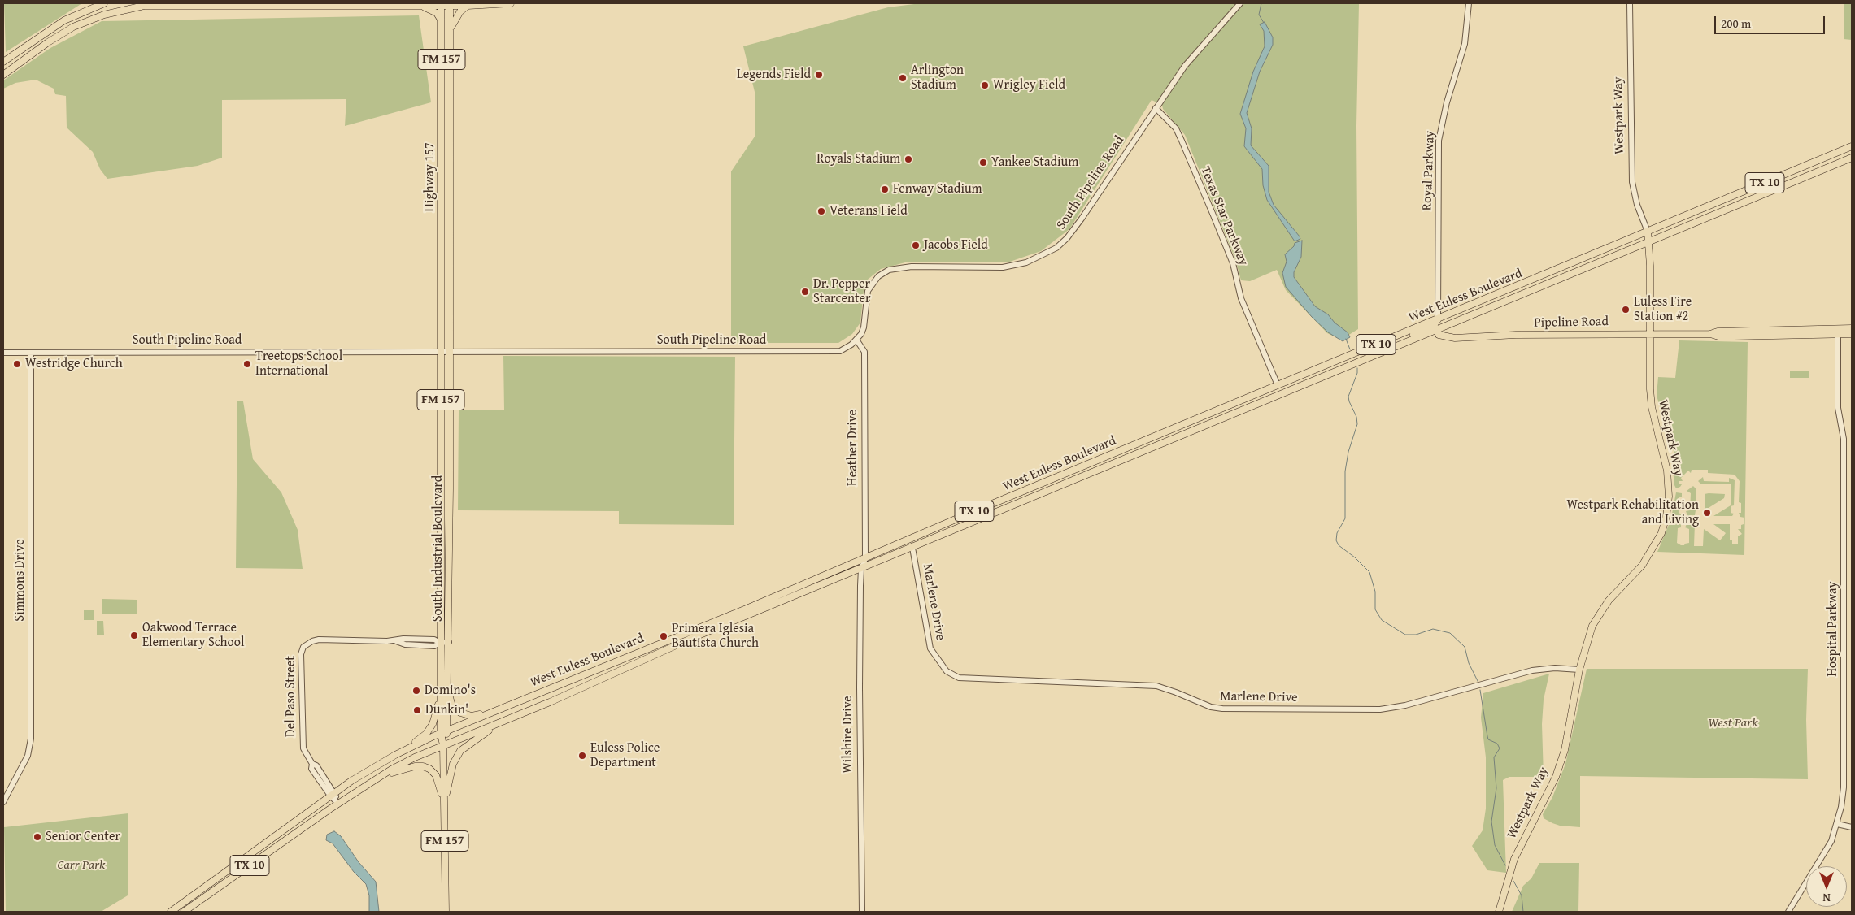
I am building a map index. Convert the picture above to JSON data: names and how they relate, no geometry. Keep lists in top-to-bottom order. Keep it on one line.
{"streets":{"main road":["FM 157","Westpark Way","Highway 157","TX 10","West Euless Boulevard","Pipeline Road","South Industrial Boulevard"],"street":["Royal Parkway","South Pipeline Road","Texas Star Parkway","Heather Drive","Simmons Drive","Marlene Drive","Hospital Parkway","Del Paso Street","Wilshire Drive"]},"crossings":[["Westpark Way","West Euless Boulevard"],["Westpark Way","Pipeline Road"],["Westpark Way","Marlene Drive"],["Royal Parkway","West Euless Boulevard"],["Highway 157","South Pipeline Road"],["Highway 157","South Industrial Boulevard"],["South Pipeline Road","Texas Star Parkway"],["South Pipeline Road","Heather Drive"],["South Pipeline Road","South Industrial Boulevard"],["South Pipeline Road","Simmons Drive"],["Texas Star Parkway","West Euless Boulevard"],["West Euless Boulevard","Pipeline Road"],["West Euless Boulevard","Heather Drive"],["West Euless Boulevard","South Industrial Boulevard"],["West Euless Boulevard","Marlene Drive"],["West Euless Boulevard","Del Paso Street"],["West Euless Boulevard","Wilshire Drive"],["Pipeline Road","Hospital Parkway"],["Heather Drive","Wilshire Drive"],["South Industrial Boulevard","Del Paso Street"]],"parks":["West Park","Carr Park"],"places":["Legends Field","Arlington Stadium","Wrigley Field","Royals Stadium","Yankee Stadium","Fenway Stadium","Veterans Field","Jacobs Field","Dr. Pepper Starcenter","Euless Fire Station #2","Westridge Church","Treetops School International","Westpark Rehabilitation and Living","Oakwood Terrace Elementary School","Primera Iglesia Bautista Church","Domino's","Dunkin'","Euless Police Department","Senior Center"],"scale_bar":"200 m","north":"bottom"}
